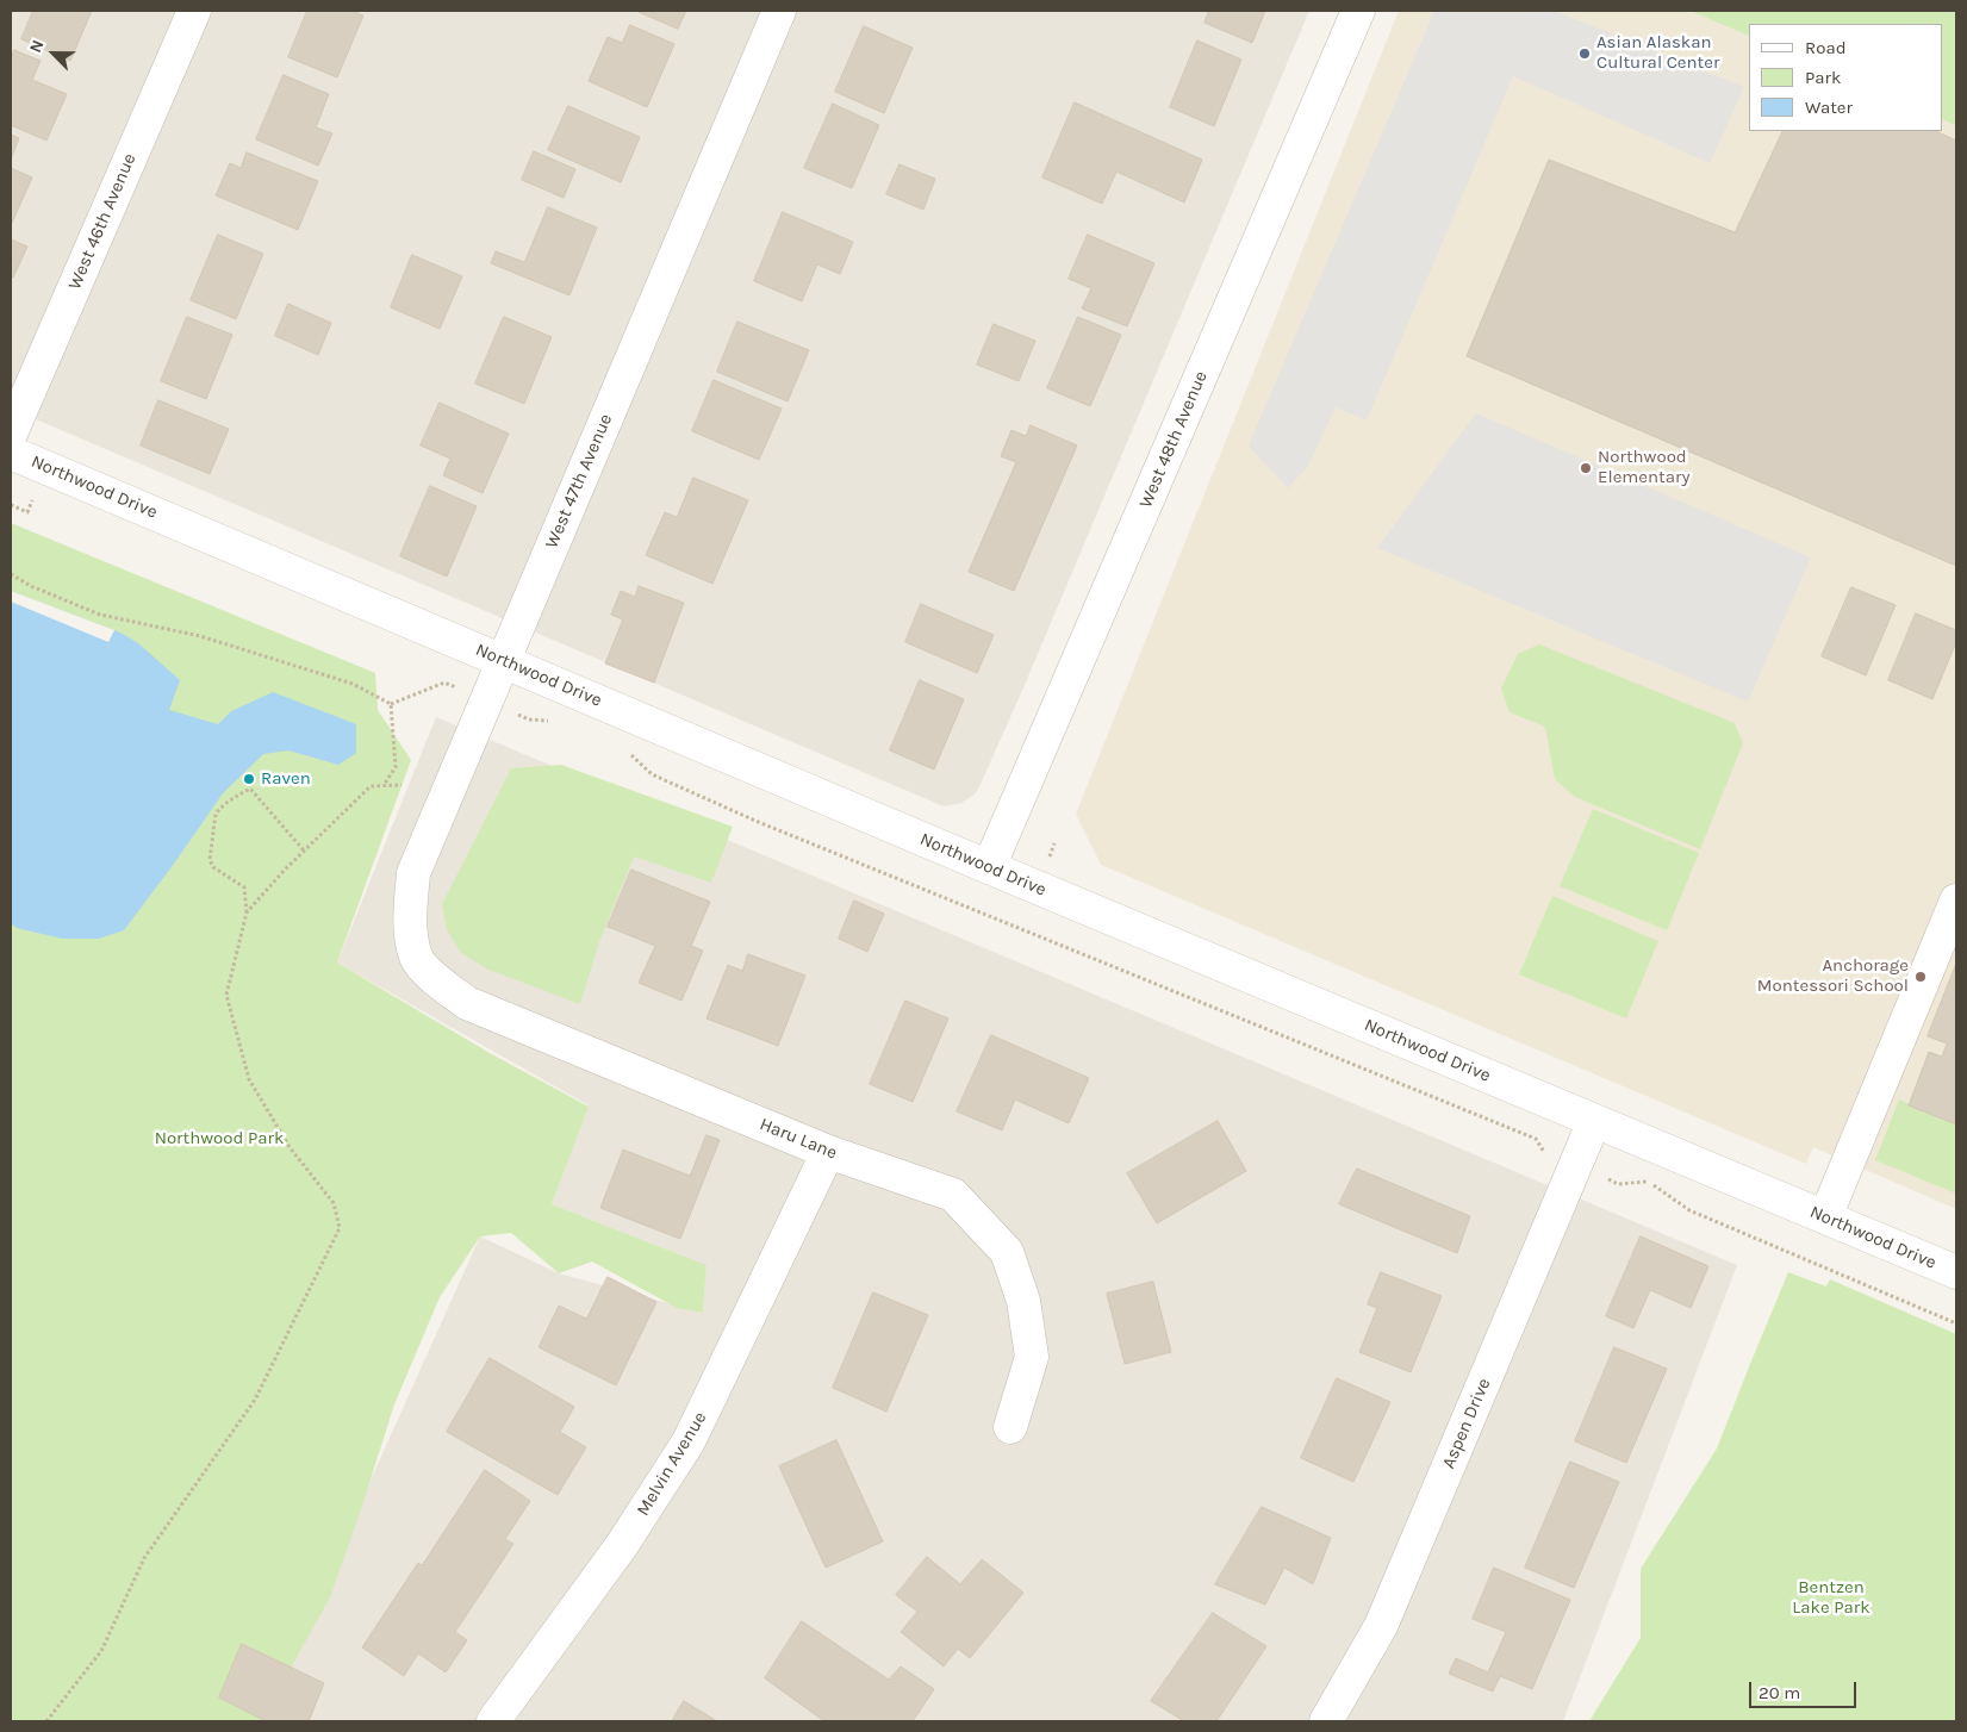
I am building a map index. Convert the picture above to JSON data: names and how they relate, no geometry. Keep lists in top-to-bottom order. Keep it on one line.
{"streets":{"street":["West 46th Avenue","West 48th Avenue","West 47th Avenue","Northwood Drive","Haru Lane","Aspen Drive","Melvin Avenue"]},"crossings":[["West 48th Avenue","Northwood Drive"],["West 47th Avenue","Northwood Drive"],["West 47th Avenue","Haru Lane"],["Northwood Drive","Aspen Drive"],["Haru Lane","Melvin Avenue"]],"parks":["Northwood Park","Bentzen Lake Park"],"places":["Asian Alaskan Cultural Center","Northwood Elementary","Raven","Anchorage Montessori School"],"legend":["Road","Park","Water"],"scale_bar":"20 m","north":"top left"}
